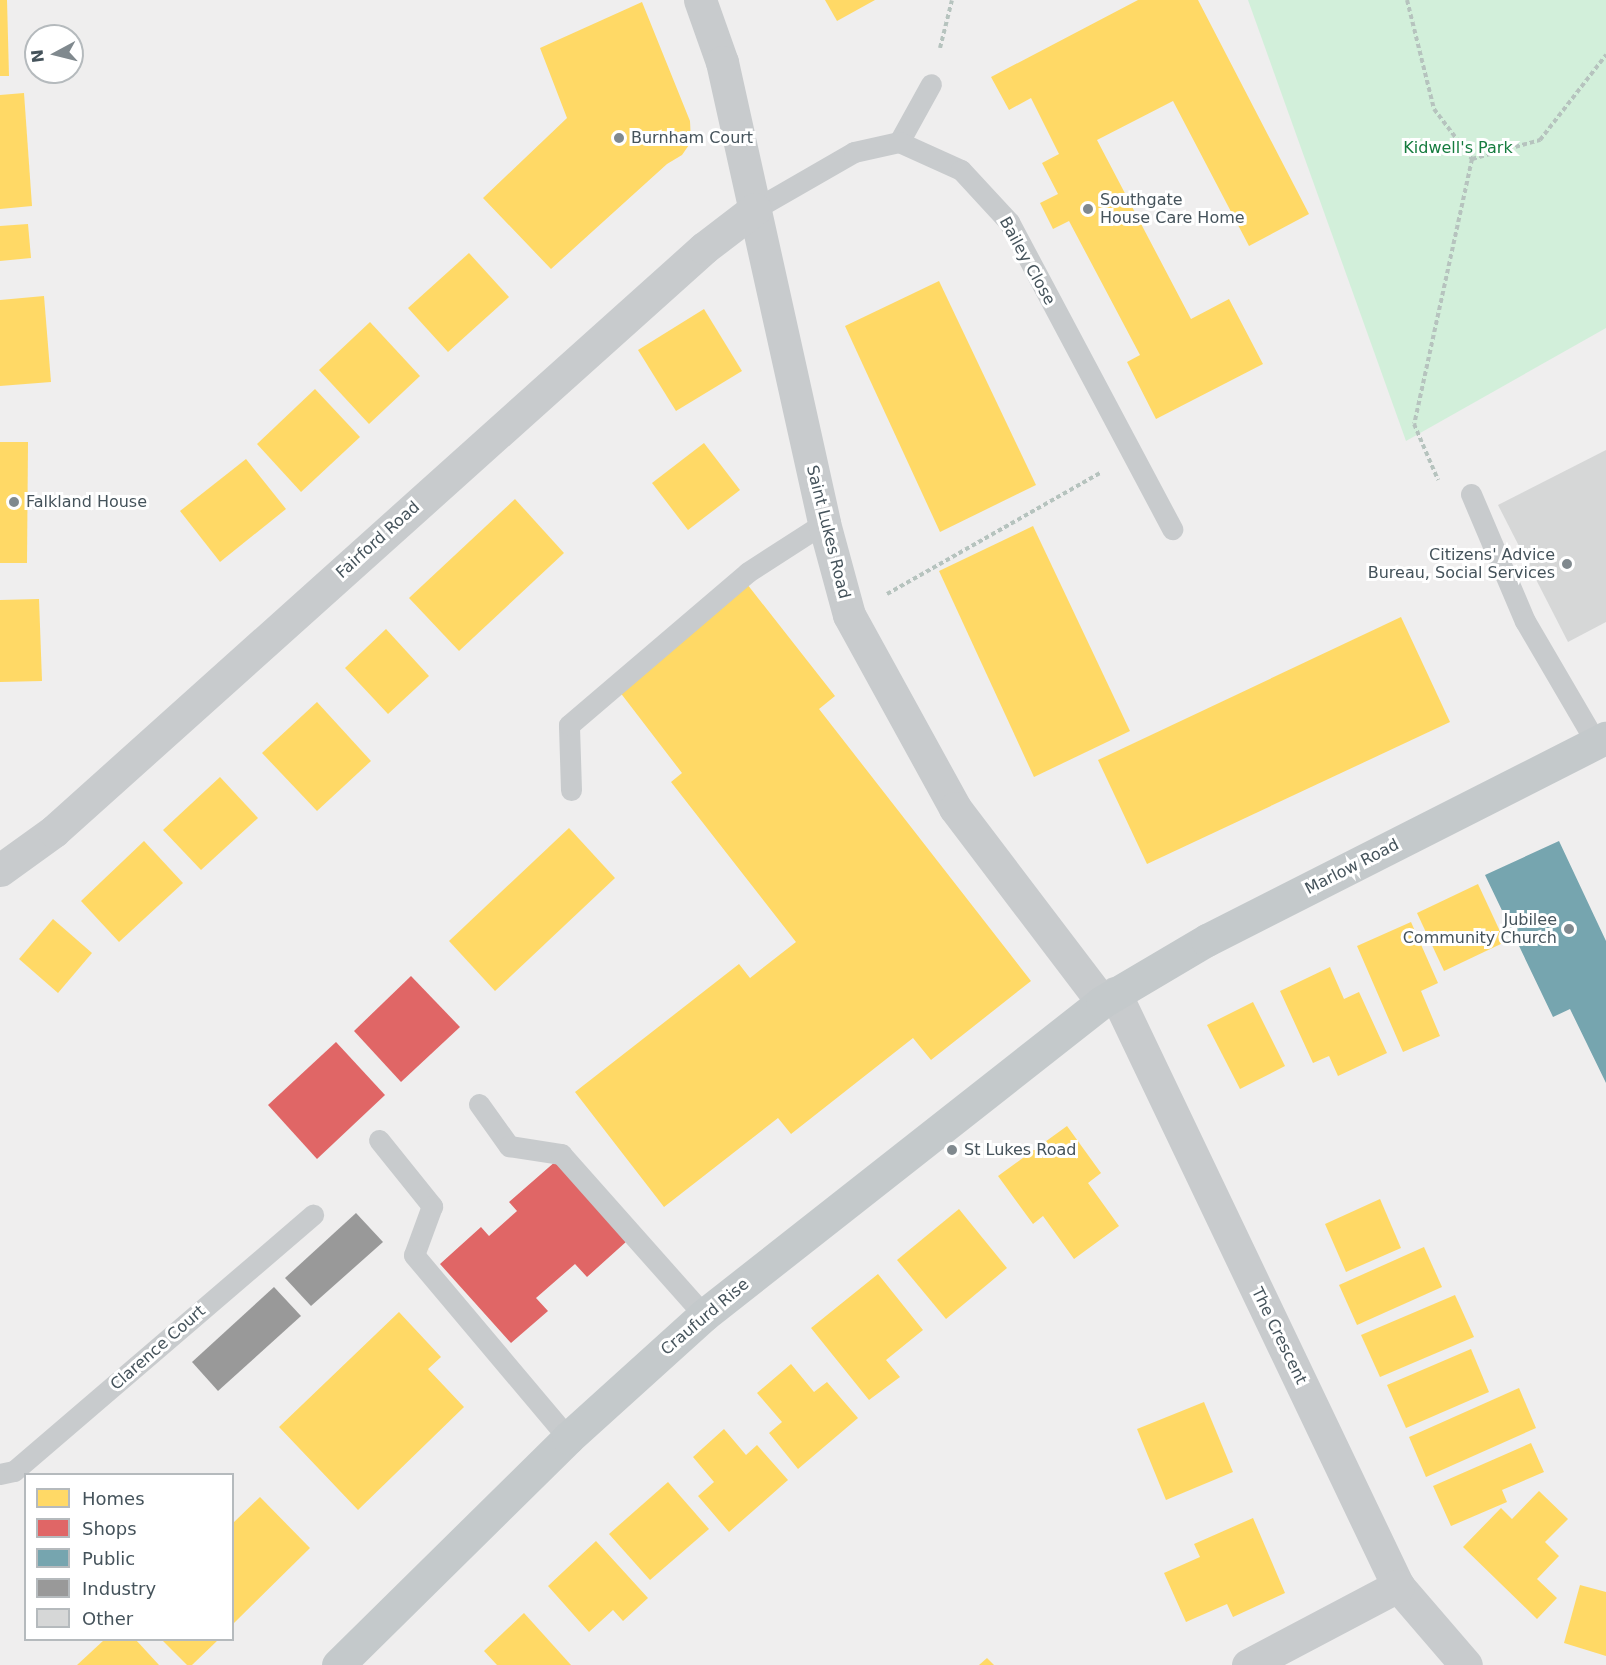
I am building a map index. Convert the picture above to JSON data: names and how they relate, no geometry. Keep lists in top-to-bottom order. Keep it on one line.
{"streets":{"main road":["Marlow Road","Craufurd Rise"],"street":["Saint Lukes Road","Fairford Road","The Crescent"],"lane":["Bailey Close","Clarence Court"]},"crossings":[["Saint Lukes Road","Fairford Road"],["Saint Lukes Road","Marlow Road"],["Saint Lukes Road","Craufurd Rise"],["Saint Lukes Road","The Crescent"],["Marlow Road","Craufurd Rise"],["Marlow Road","The Crescent"],["Craufurd Rise","The Crescent"]],"parks":["Kidwell's Park"],"places":["Burnham Court","Southgate House Care Home","Falkland House","Citizens' Advice Bureau, Social Services","Jubilee Community Church","St Lukes Road"],"legend":["Homes","Shops","Public","Industry","Other"],"north":"left"}
